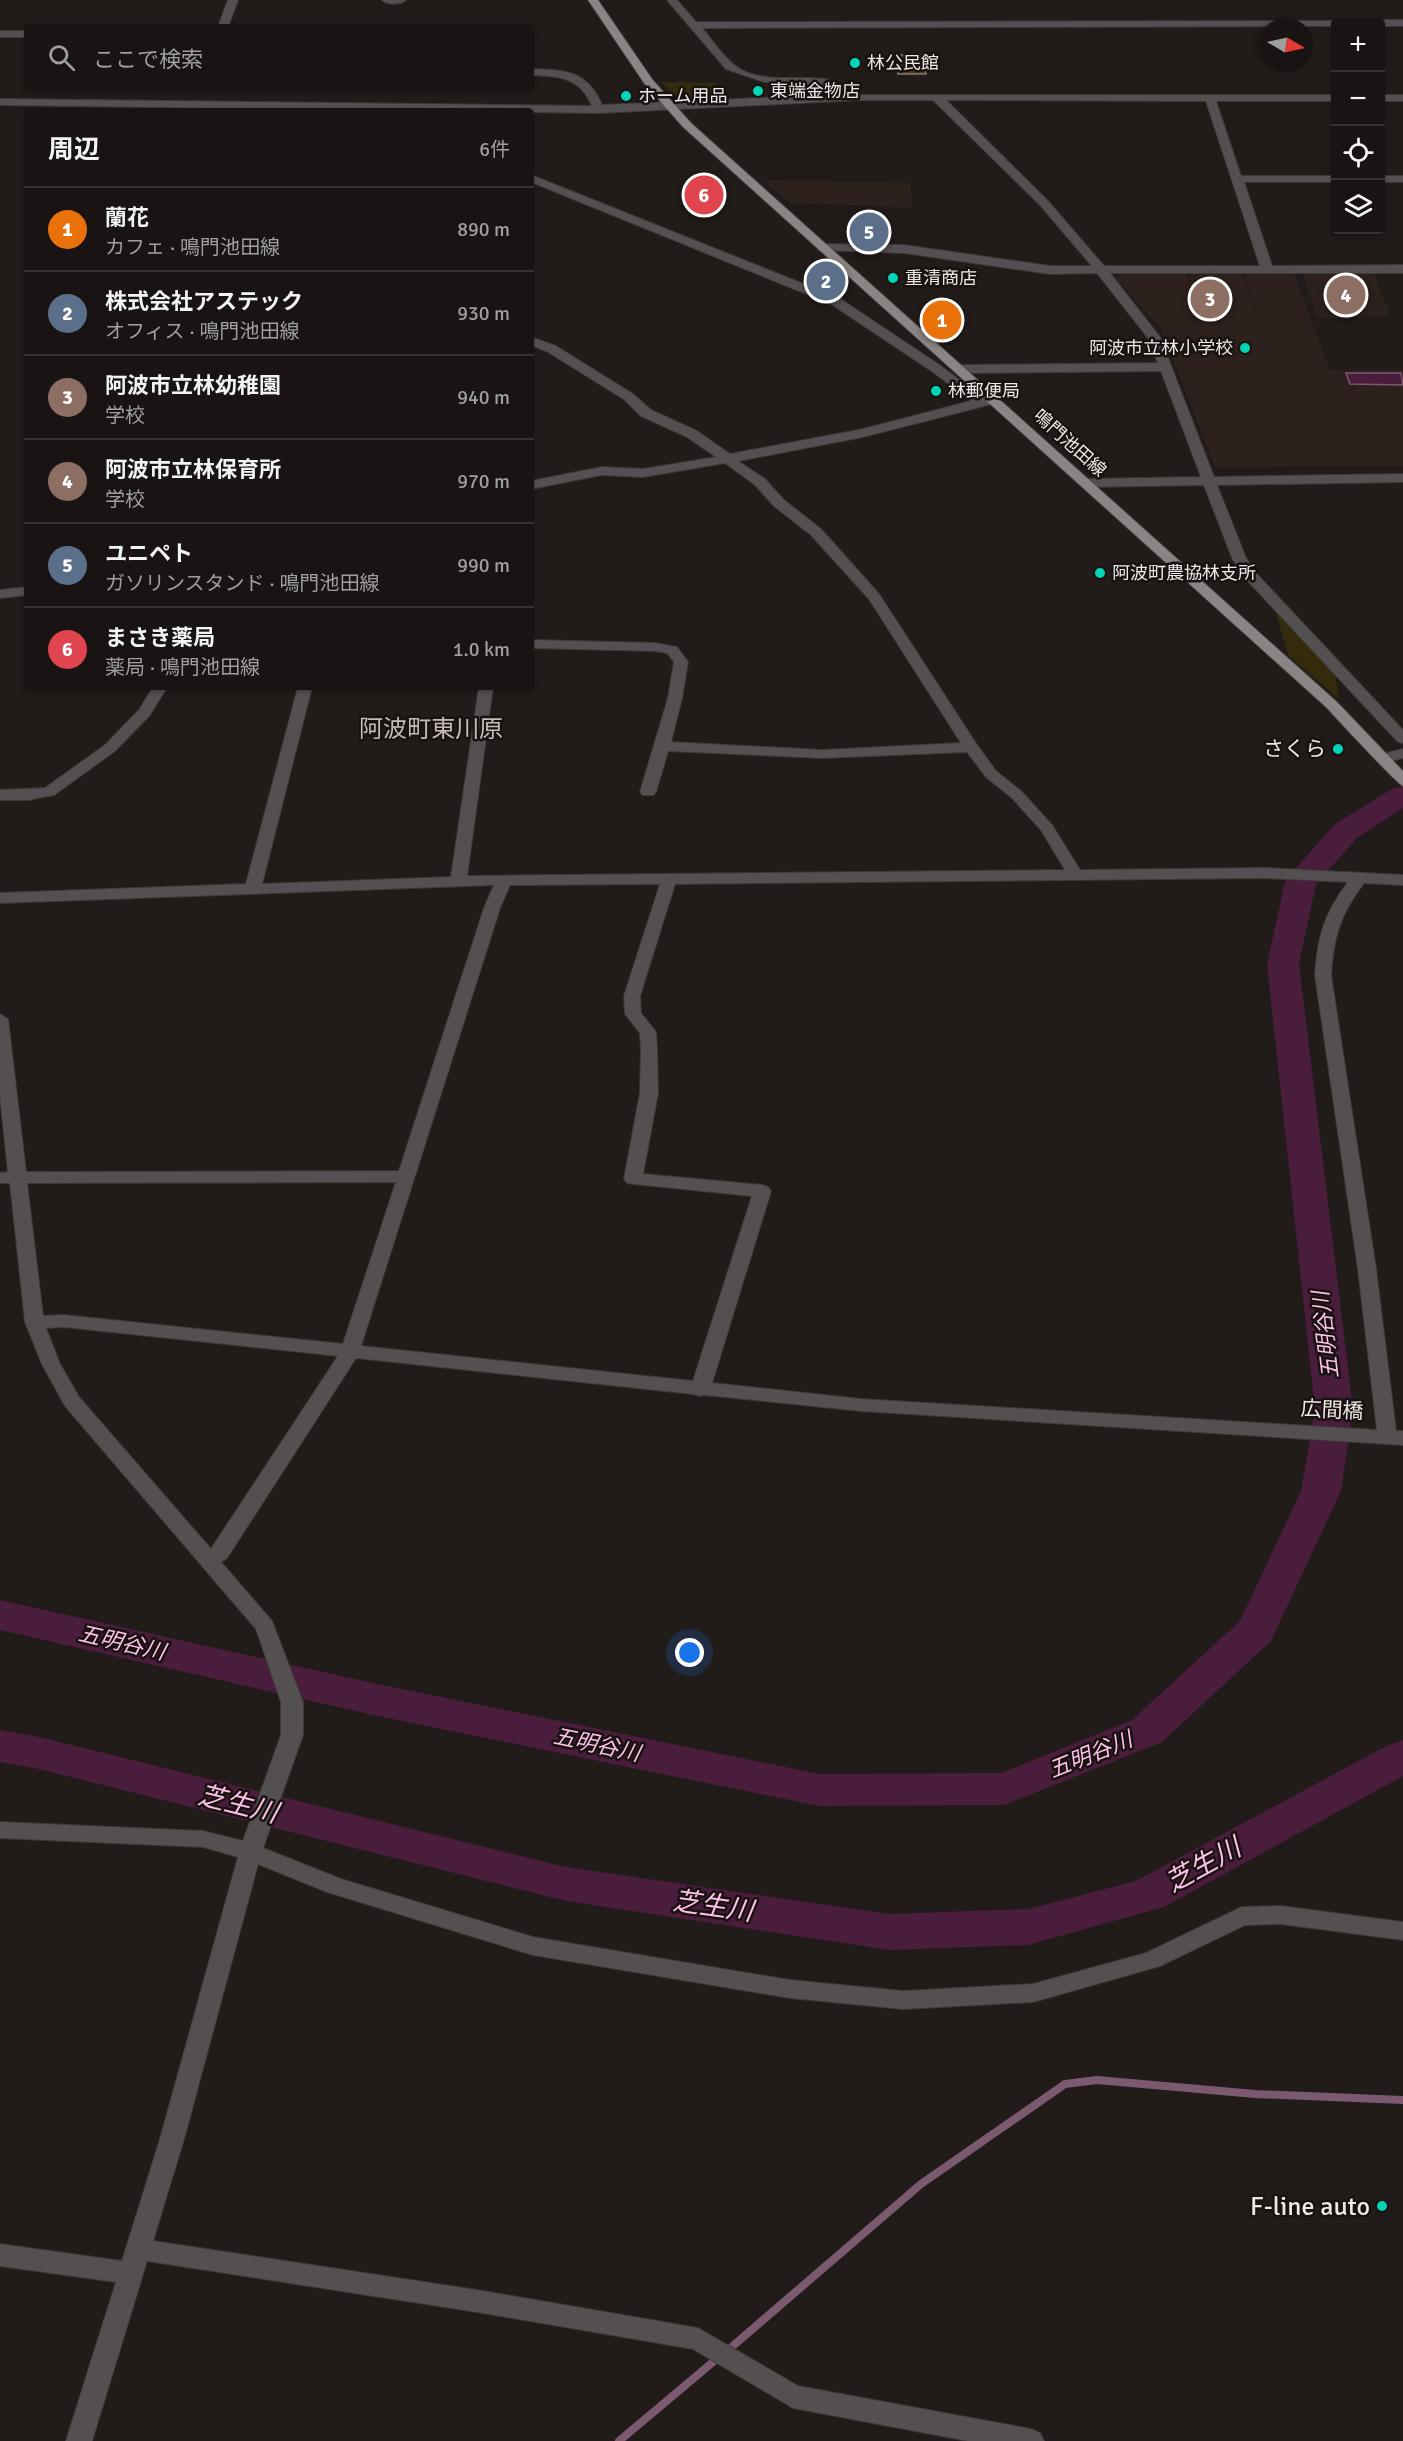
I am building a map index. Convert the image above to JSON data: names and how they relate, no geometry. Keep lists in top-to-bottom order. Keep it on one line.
{"streets":{"main road":["鳴門池田線"],"street":["広間橋"]},"districts":["阿波町東川原"],"water":["五明谷川","芝生川"],"places":["林公民館","東端金物店","ホーム用品","重清商店","阿波市立林小学校","林郵便局","阿波町農協林支所","さくら","F-line auto"],"north":"right","page":{"map_buttons":["+","−"],"search":"ここで検索","heading":["周辺","6件"],"pins":["6","5","2","4","3","1"],"list":[{"mark":"1","name":"蘭花","note":"カフェ · 鳴門池田線","value":"890 m"},{"mark":"2","name":"株式会社アステック","note":"オフィス · 鳴門池田線","value":"930 m"},{"mark":"3","name":"阿波市立林幼稚園","note":"学校","value":"940 m"},{"mark":"4","name":"阿波市立林保育所","note":"学校","value":"970 m"},{"mark":"5","name":"ユニペト","note":"ガソリンスタンド · 鳴門池田線","value":"990 m"},{"mark":"6","name":"まさき薬局","note":"薬局 · 鳴門池田線","value":"1.0 km"}]}}
